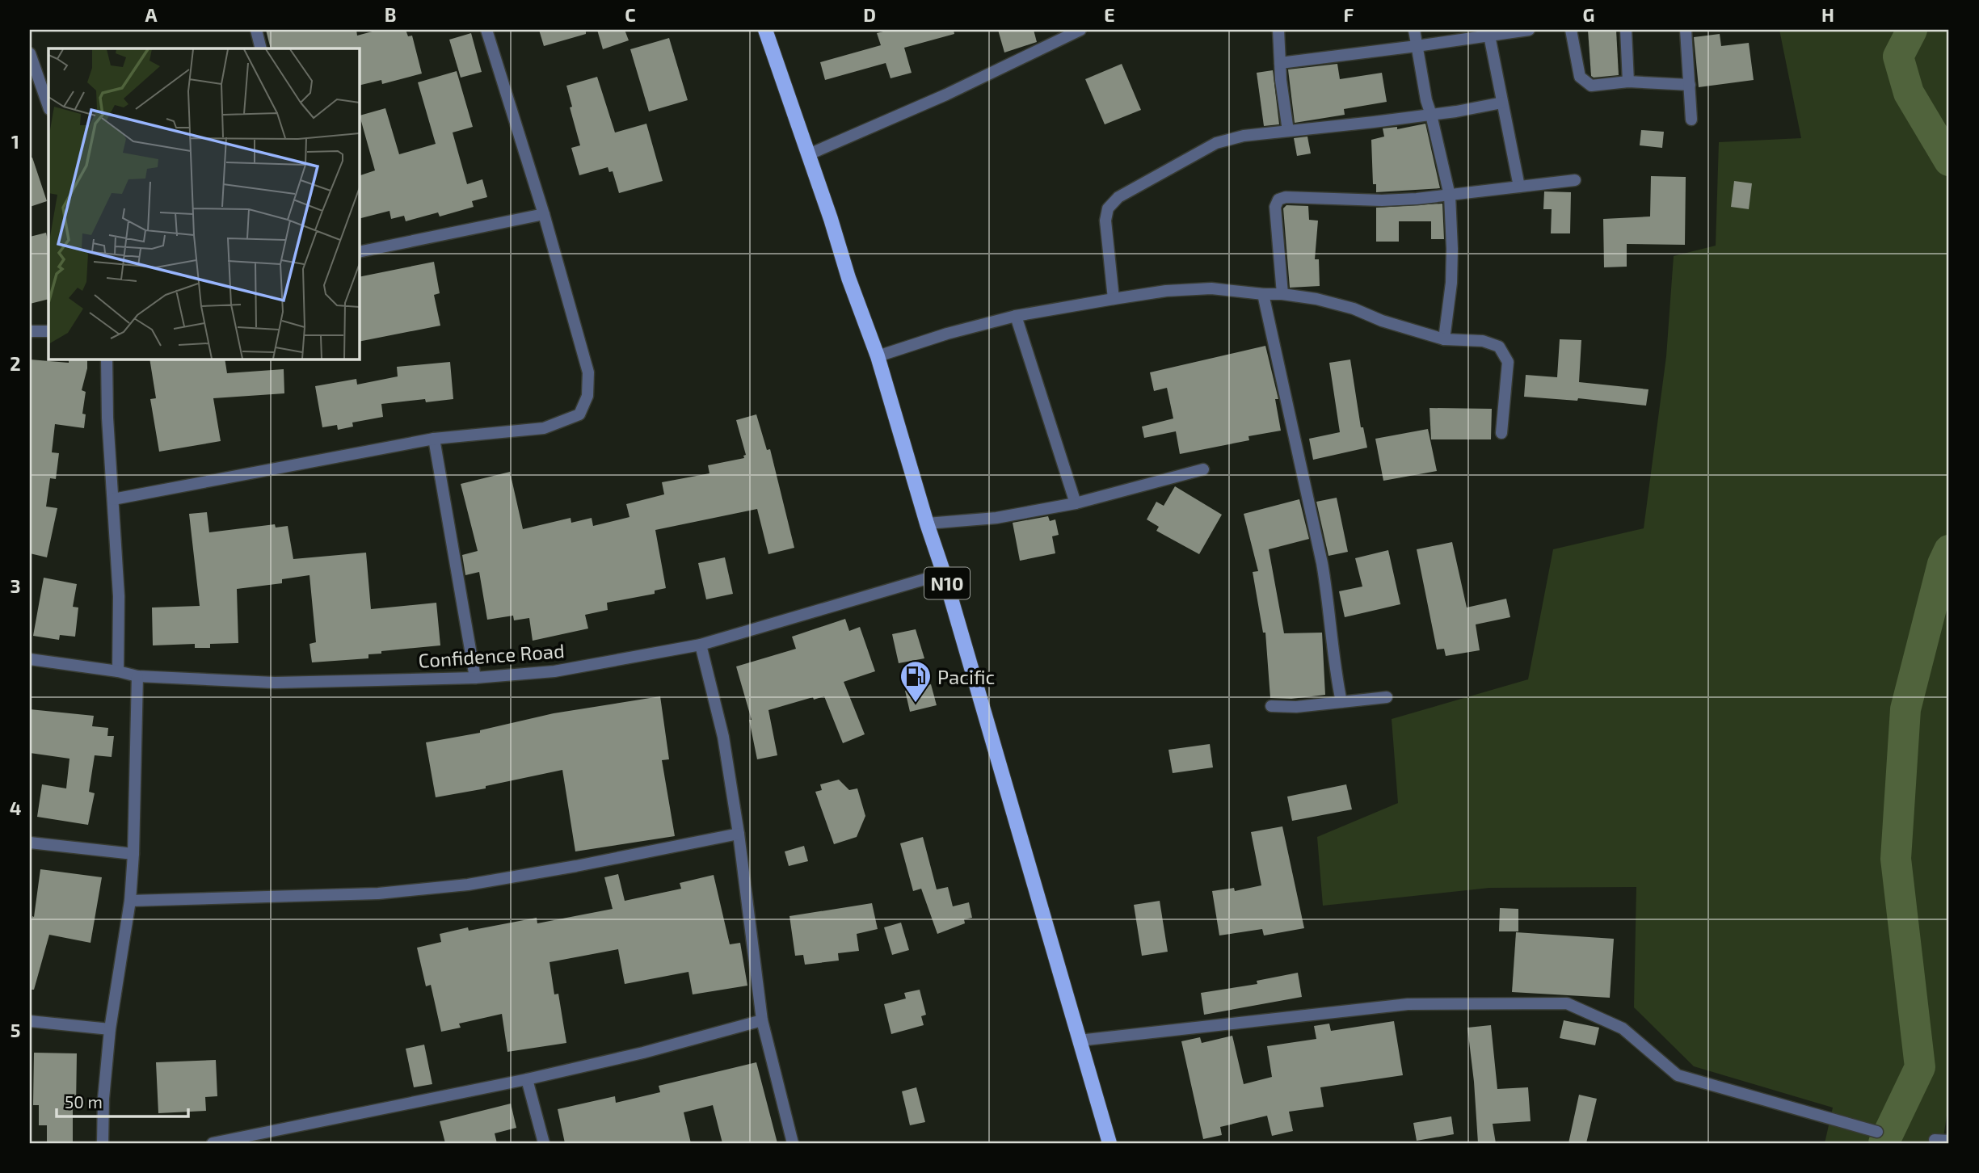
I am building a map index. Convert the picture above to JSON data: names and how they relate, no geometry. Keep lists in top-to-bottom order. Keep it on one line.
{"streets":{"main road":["N10"],"street":["Confidence Road"]},"crossings":[["N10","Confidence Road"]],"places":{"fuel station":["Pacific"]},"scale_bar":"50 m","grid":{"columns":["A","B","C","D","E","F","G","H"],"rows":["1","2","3","4","5"]}}
